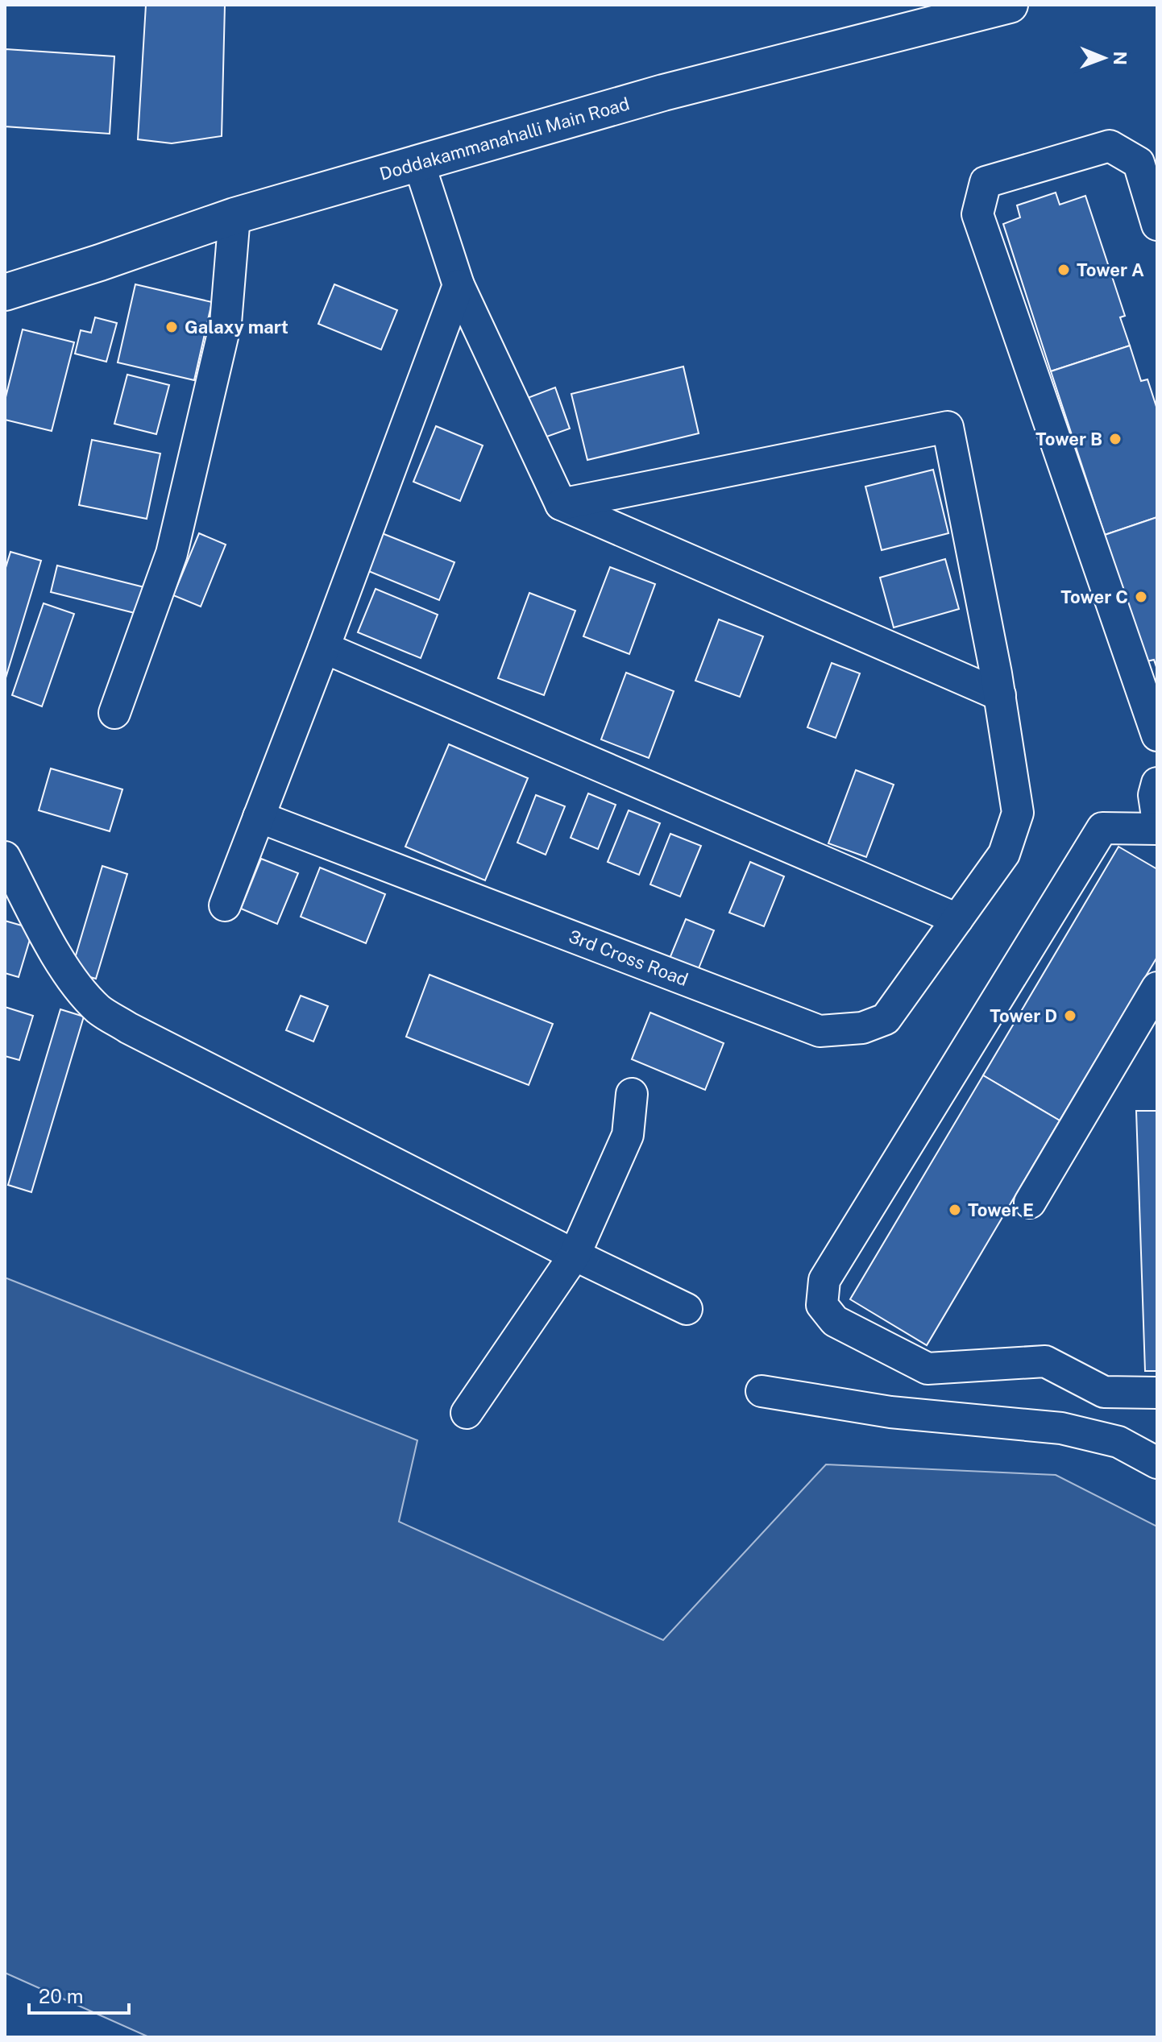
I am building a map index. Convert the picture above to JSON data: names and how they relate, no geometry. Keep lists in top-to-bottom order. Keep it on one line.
{"streets":{"street":["Doddakammanahalli Main Road","3rd Cross Road"]},"places":["Tower A","Galaxy mart","Tower B","Tower C","Tower D","Tower E"],"scale_bar":"20 m","north":"right"}
